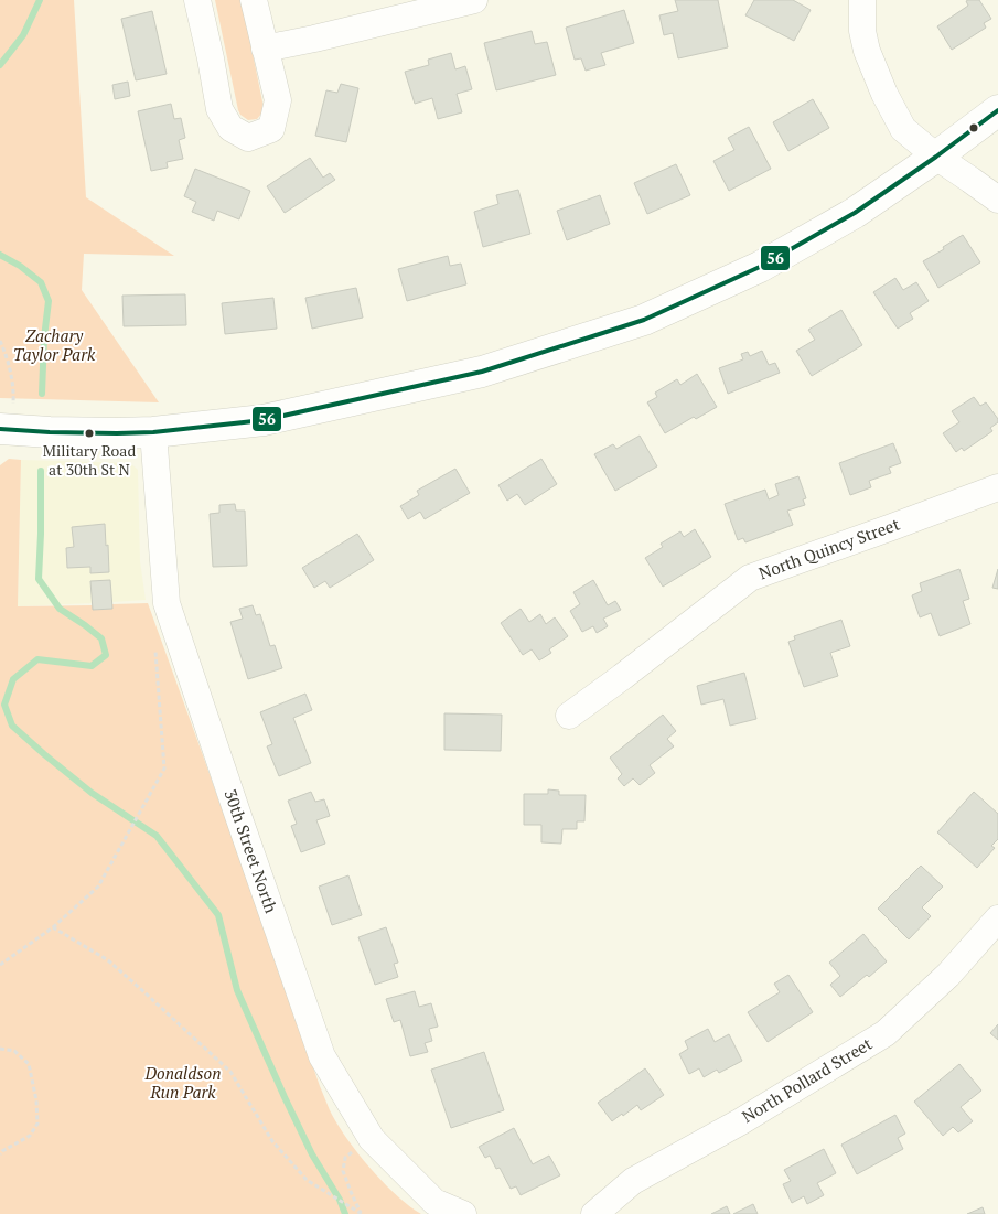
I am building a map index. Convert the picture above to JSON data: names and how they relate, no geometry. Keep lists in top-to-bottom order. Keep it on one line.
{"streets":{"street":["North Quincy Street","30th Street North","North Pollard Street"]},"parks":["Zachary Taylor Park","Donaldson Run Park"],"places":["Military Road at 30th St N"],"lines":["transit line 56"]}
